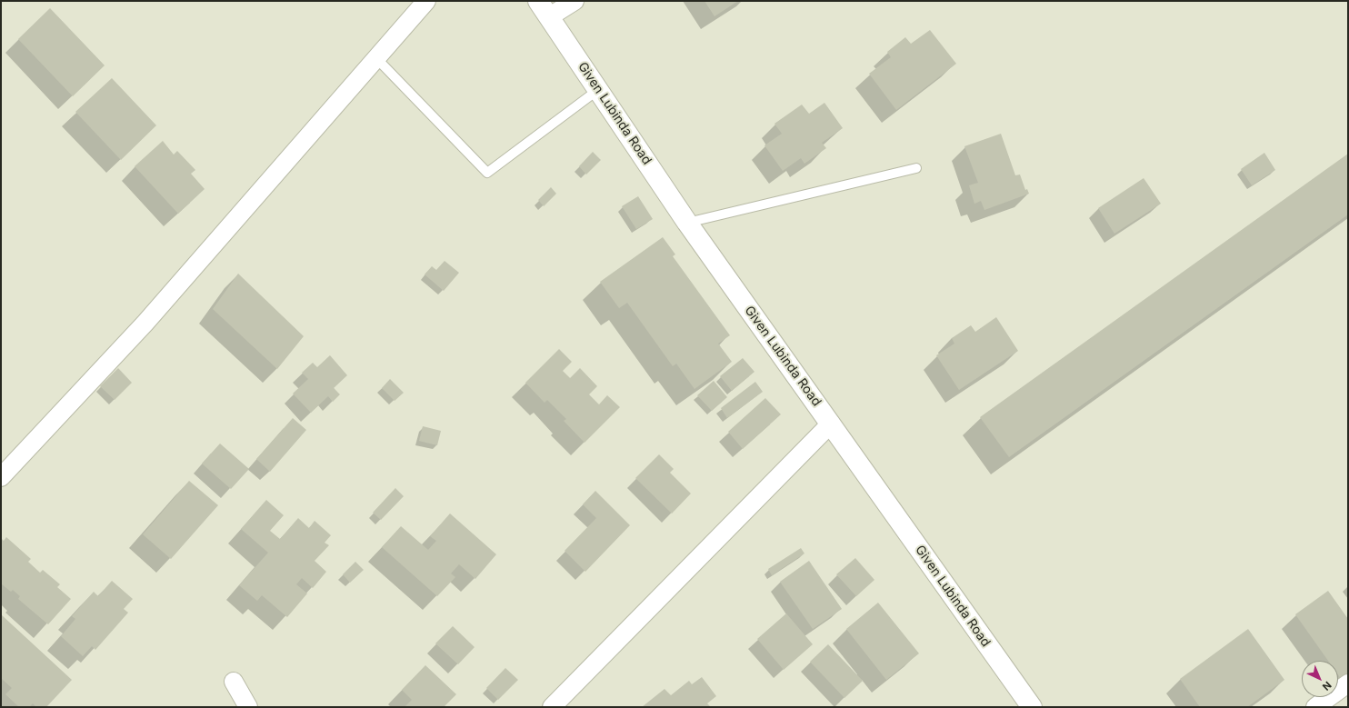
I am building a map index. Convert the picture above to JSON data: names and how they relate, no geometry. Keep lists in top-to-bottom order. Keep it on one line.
{"streets":{"street":["Given Lubinda Road"]},"north":"bottom right"}
